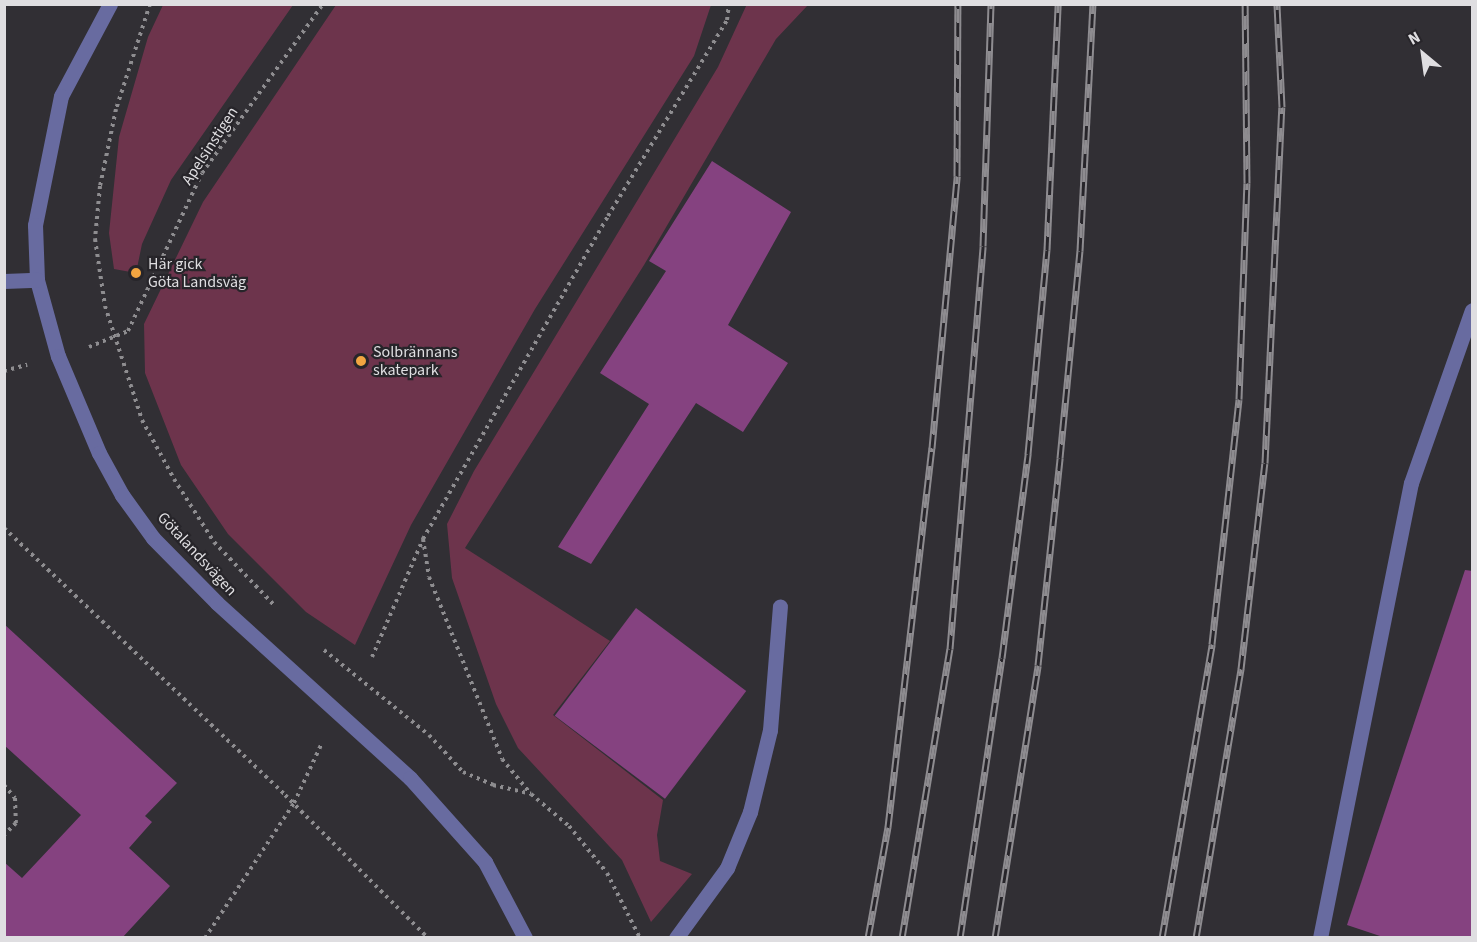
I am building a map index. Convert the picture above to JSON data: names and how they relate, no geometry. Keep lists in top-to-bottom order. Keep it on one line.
{"streets":{"street":["Götalandsvägen"],"path":["Apelsinstigen"]},"places":["Här gick Göta Landsväg","Solbrännans skatepark"],"north":"top left"}
